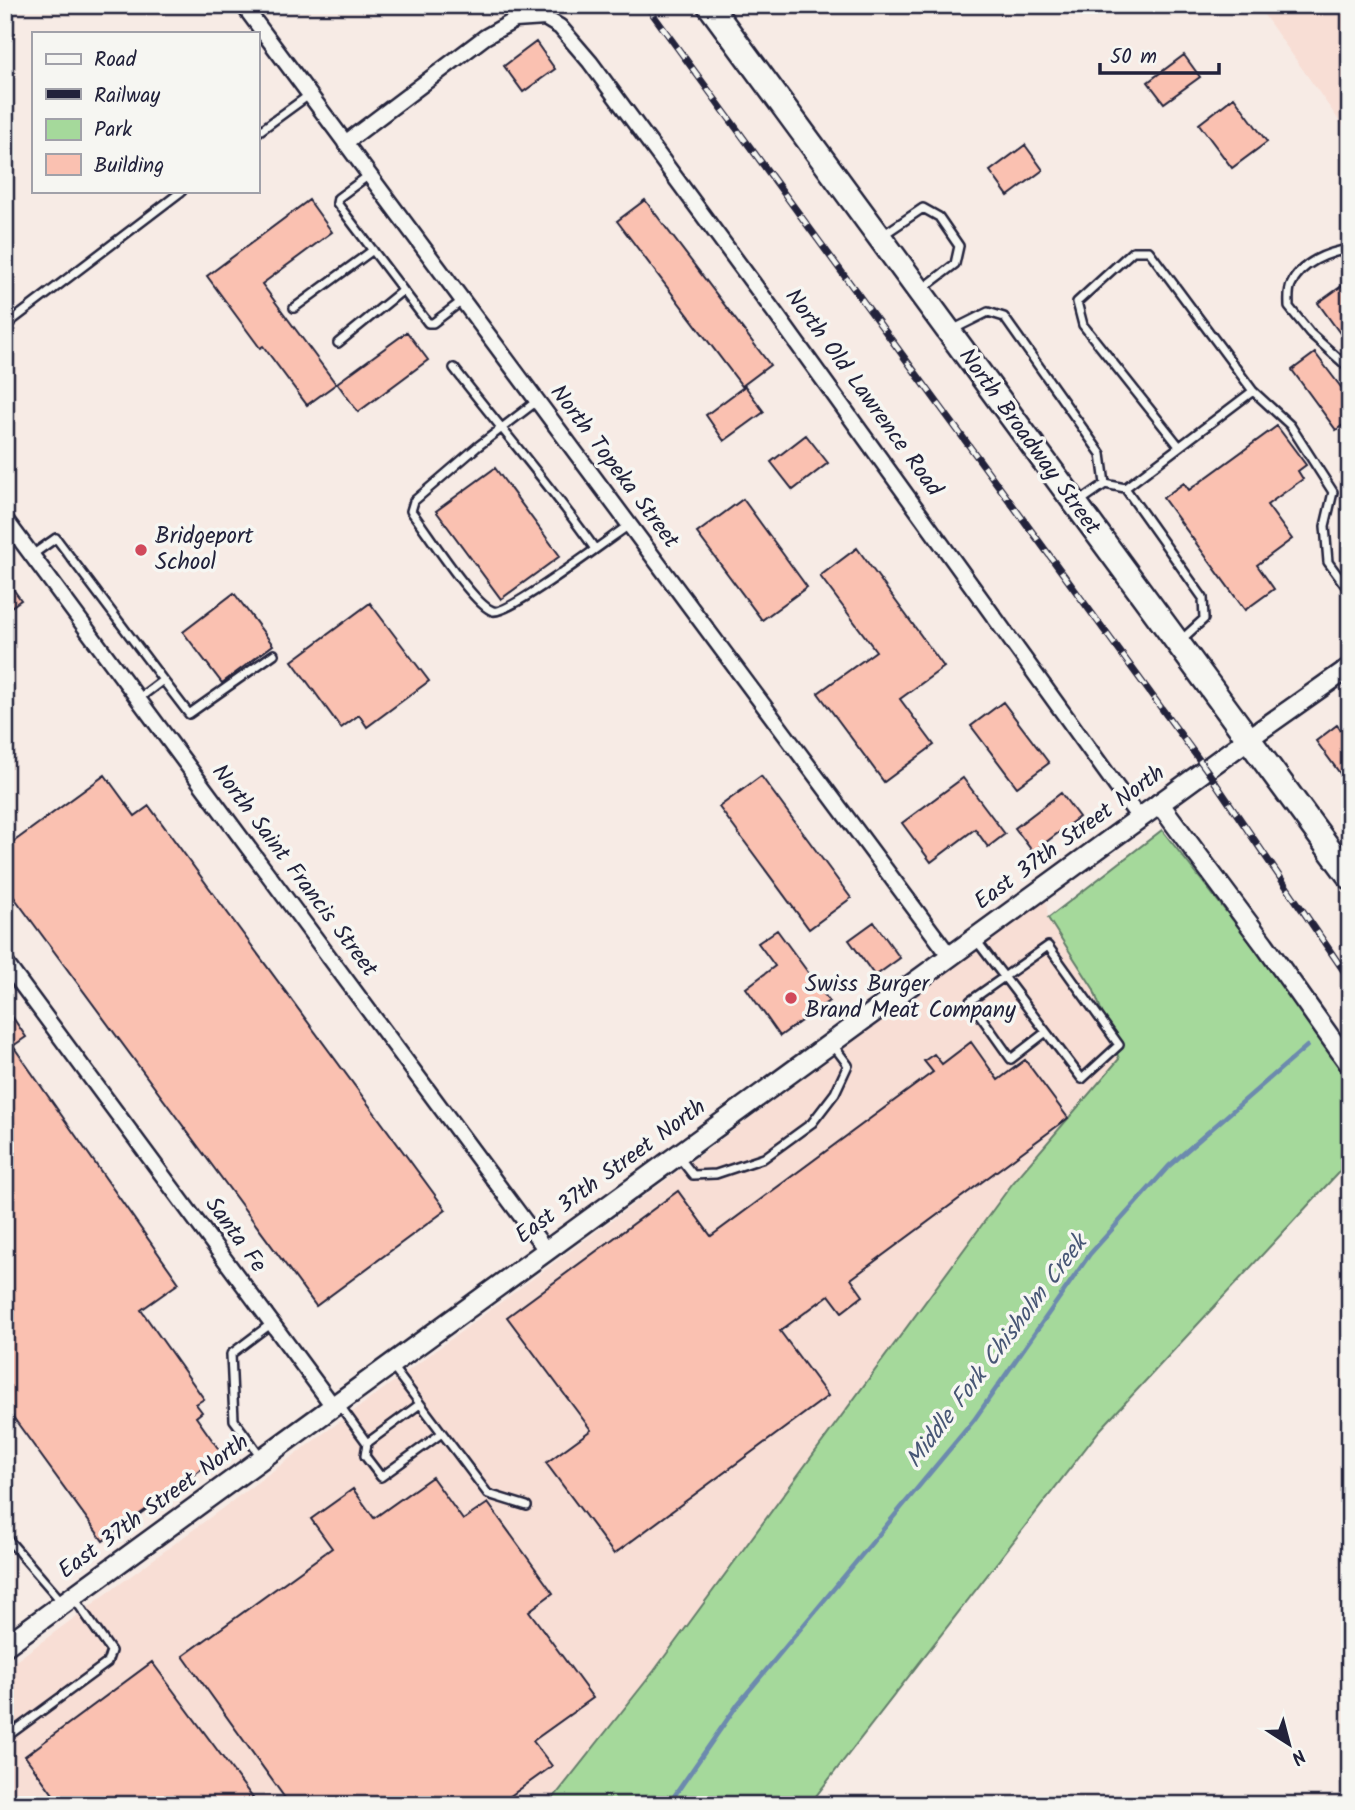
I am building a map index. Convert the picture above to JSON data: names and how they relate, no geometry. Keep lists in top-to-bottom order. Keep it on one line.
{"streets":{"main road":["North Broadway Street","East 37th Street North"],"street":["North Old Lawrence Road","North Topeka Street","North Saint Francis Street","Santa Fe"]},"crossings":[["North Old Lawrence Road","North Topeka Street"],["North Old Lawrence Road","East 37th Street North"],["North Broadway Street","East 37th Street North"],["North Topeka Street","East 37th Street North"],["East 37th Street North","North Saint Francis Street"],["East 37th Street North","Santa Fe"]],"water":["Middle Fork Chisholm Creek"],"places":["Bridgeport School","Swiss Burger Brand Meat Company"],"legend":["Road","Railway","Park","Building"],"scale_bar":"50 m","north":"bottom right"}
